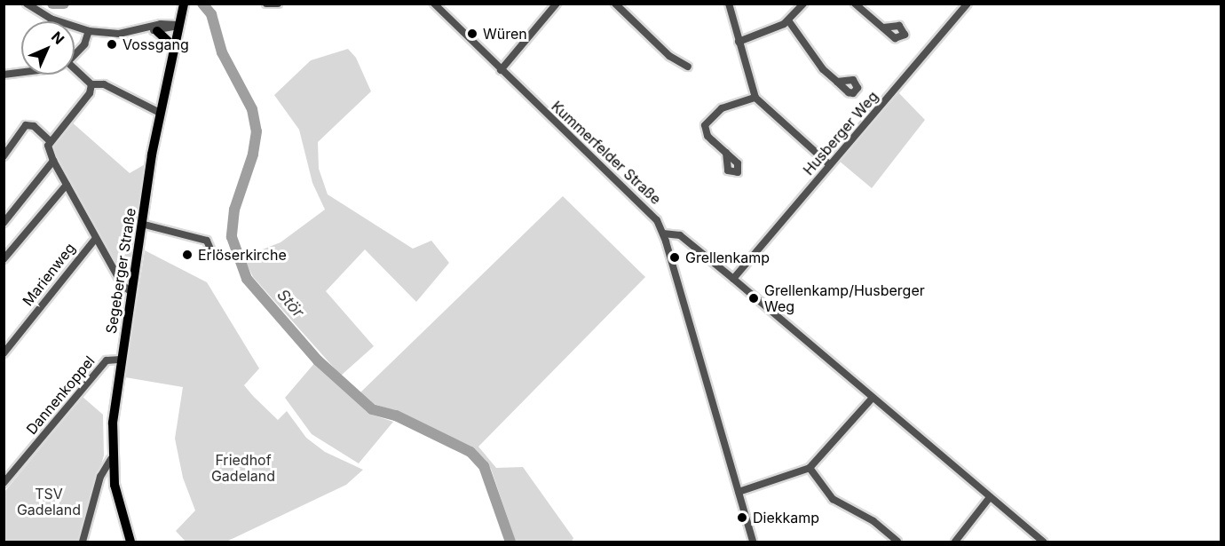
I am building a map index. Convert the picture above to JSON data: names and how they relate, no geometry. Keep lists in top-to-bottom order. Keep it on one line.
{"streets":{"main road":["Segeberger Straße"],"street":["Husberger Weg","Kummerfelder Straße","Marienweg","Dannenkoppel"]},"crossings":[["Segeberger Straße","Dannenkoppel"]],"water":["Stör"],"parks":["Friedhof Gadeland","TSV Gadeland"],"places":["Würen","Vossgang","Erlöserkirche","Grellenkamp","Grellenkamp/Husberger Weg","Diekkamp"],"north":"top right"}
